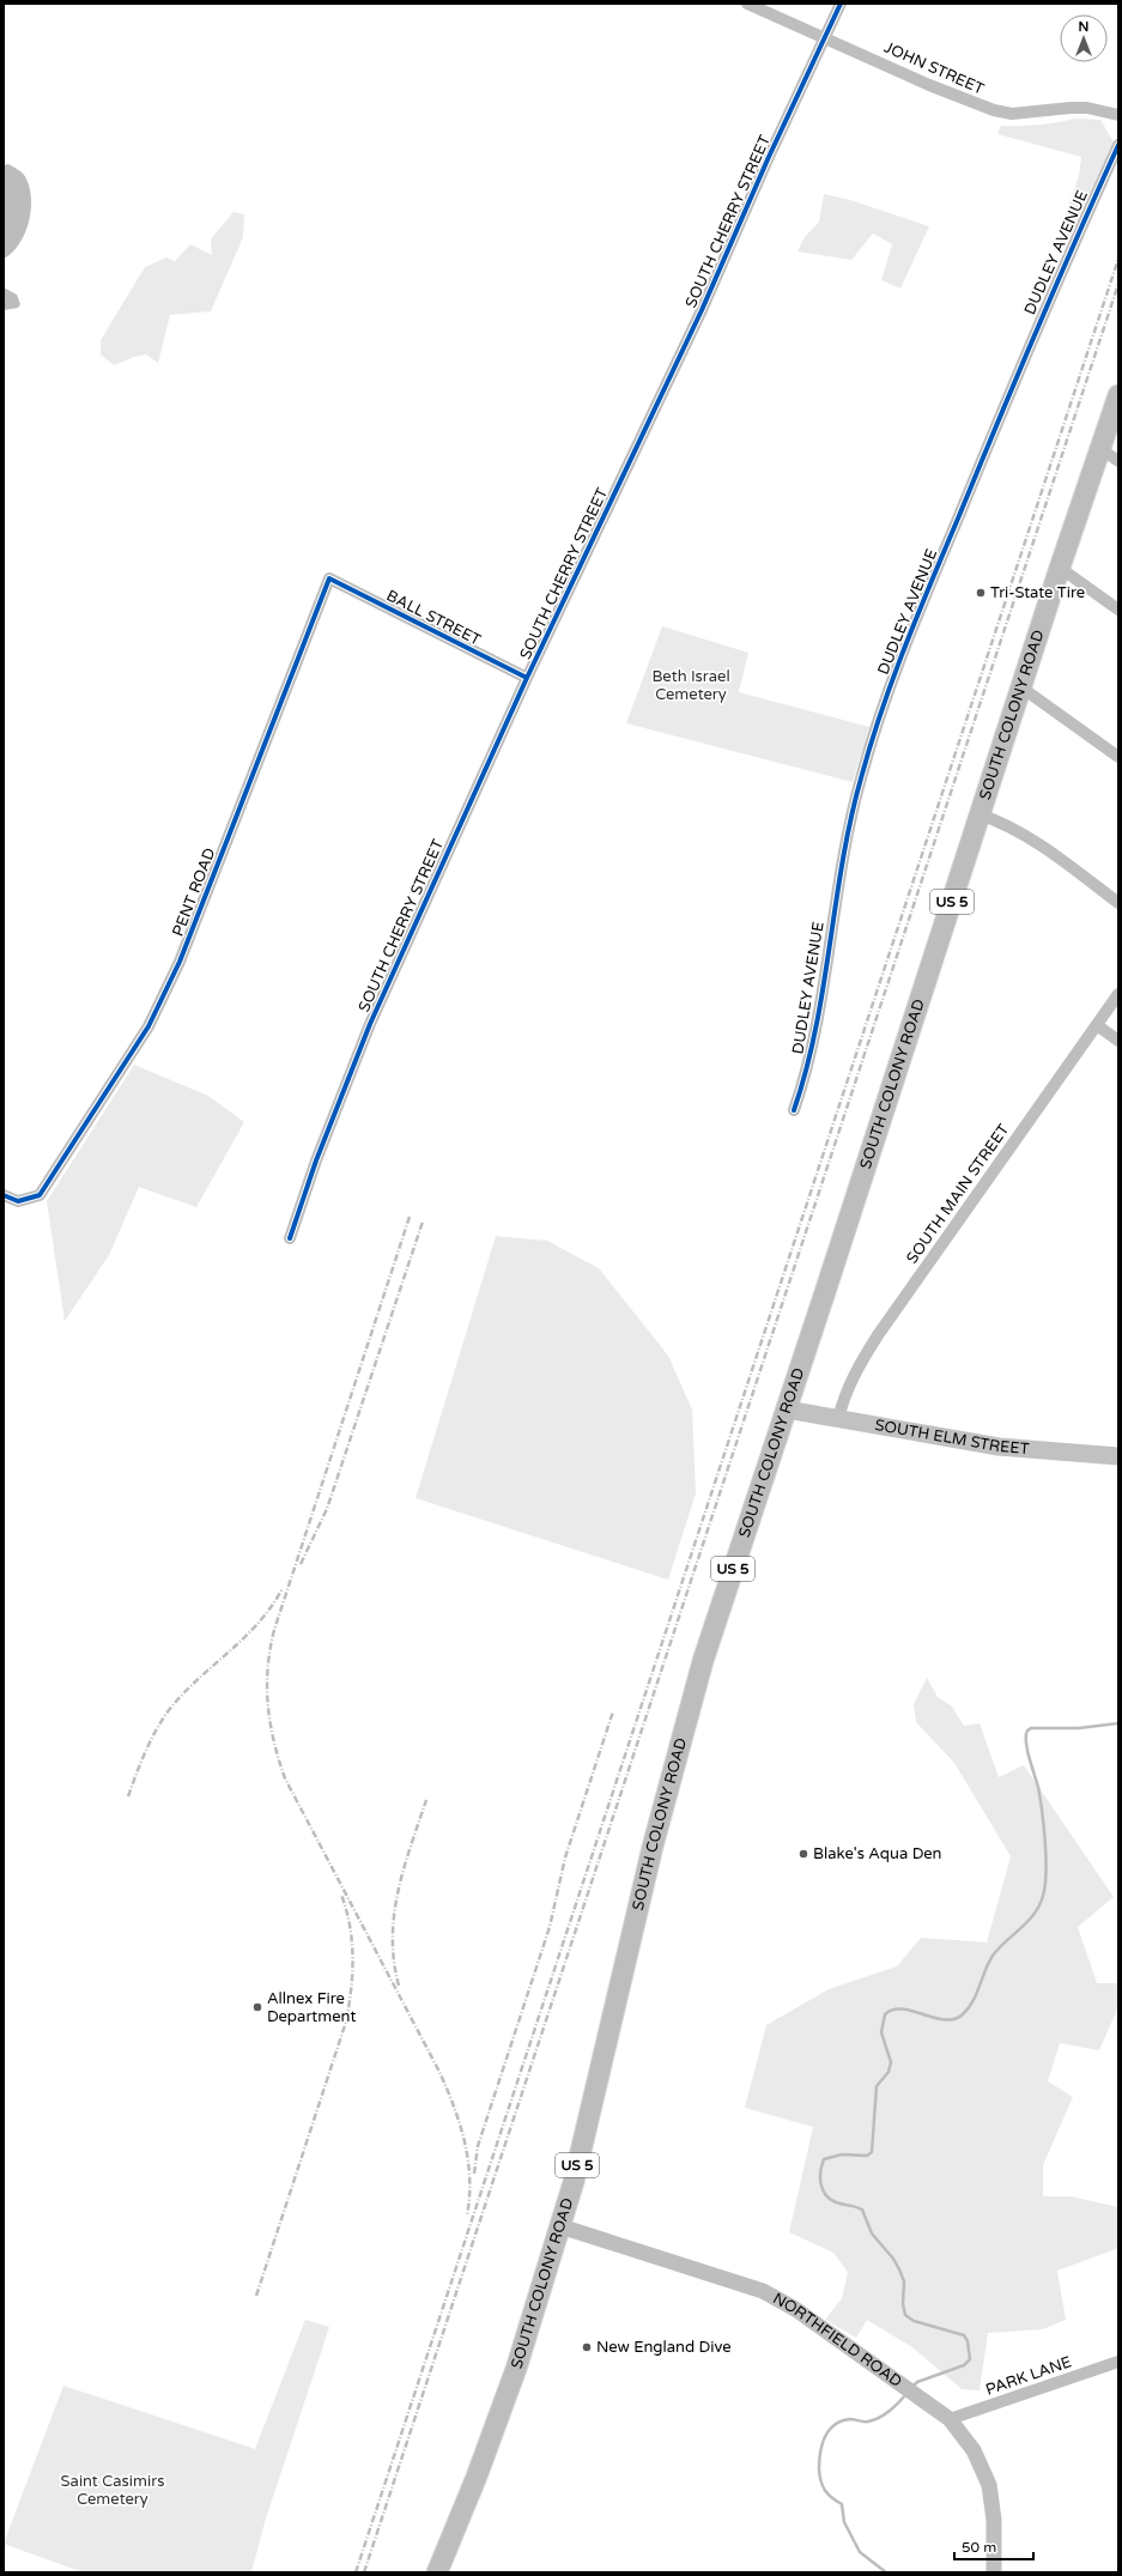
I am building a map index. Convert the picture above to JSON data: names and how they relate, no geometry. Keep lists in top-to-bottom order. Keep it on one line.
{"streets":{"main road":["SOUTH COLONY ROAD","US 5","SOUTH ELM STREET"],"street":["JOHN STREET","SOUTH CHERRY STREET","DUDLEY AVENUE","BALL STREET","PENT ROAD","SOUTH MAIN STREET","NORTHFIELD ROAD","PARK LANE"]},"crossings":[["JOHN STREET","SOUTH CHERRY STREET"],["SOUTH CHERRY STREET","BALL STREET"],["BALL STREET","PENT ROAD"],["SOUTH COLONY ROAD","SOUTH ELM STREET"],["SOUTH COLONY ROAD","NORTHFIELD ROAD"],["SOUTH MAIN STREET","SOUTH ELM STREET"],["NORTHFIELD ROAD","PARK LANE"]],"parks":["Beth Israel Cemetery","Saint Casimirs Cemetery"],"places":["Tri-State Tire","Blake's Aqua Den","Allnex Fire Department","New England Dive"],"scale_bar":"50 m","north":"top"}
